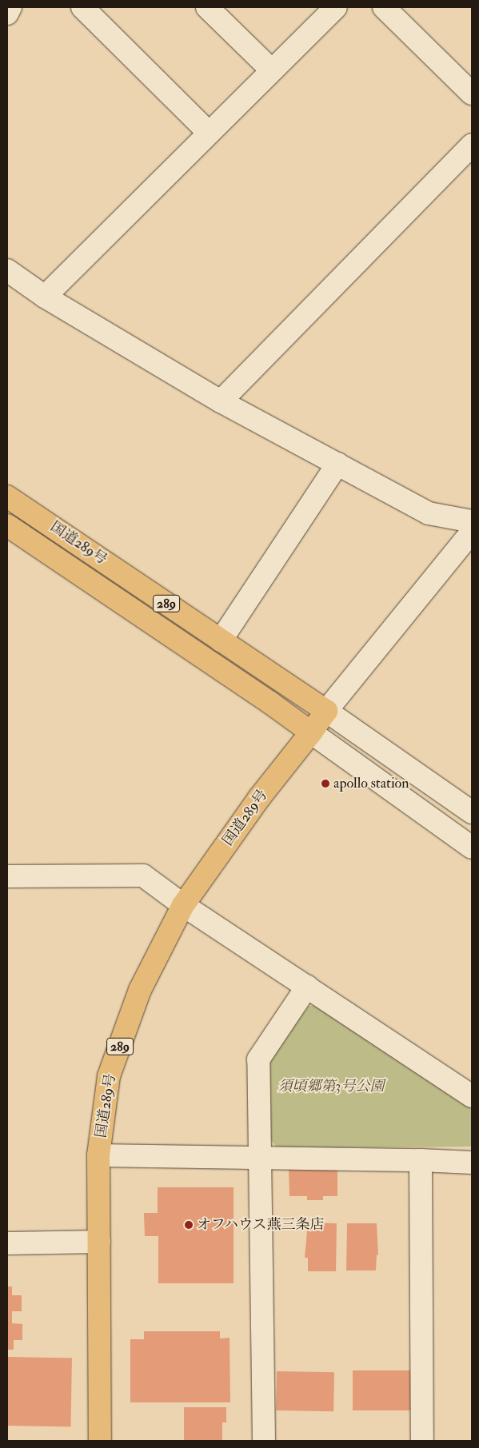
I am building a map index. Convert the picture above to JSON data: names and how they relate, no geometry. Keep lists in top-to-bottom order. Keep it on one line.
{"streets":{"highway":["国道289号","289"]},"parks":["須頃郷第3号公園"],"places":["apollo station","オフハウス燕三条店"]}
